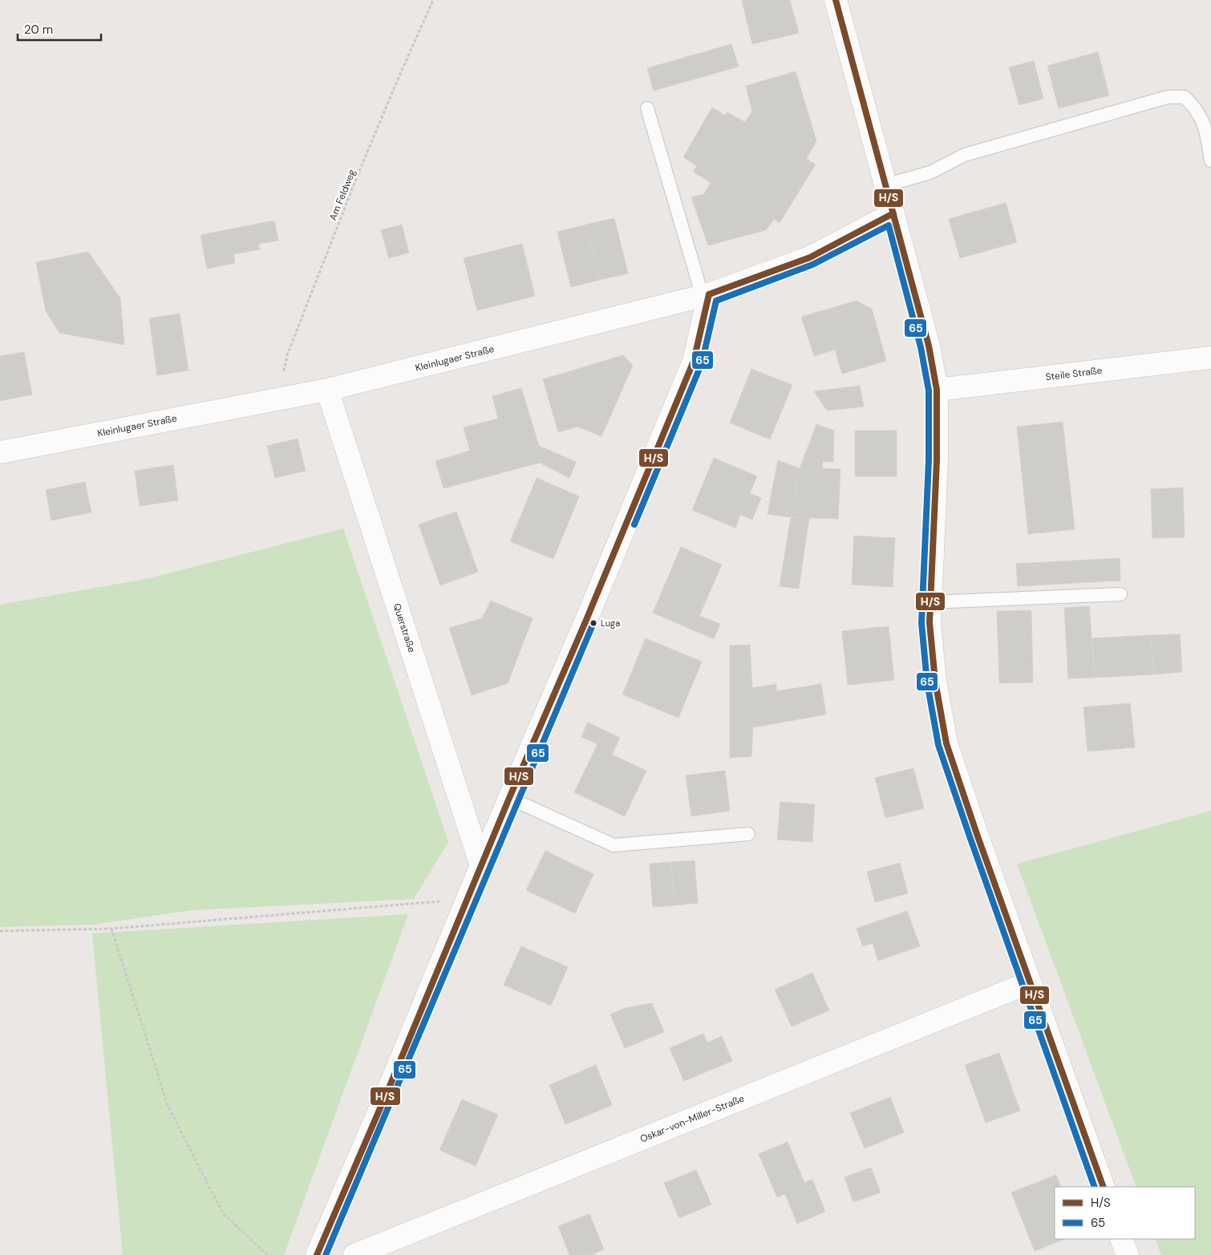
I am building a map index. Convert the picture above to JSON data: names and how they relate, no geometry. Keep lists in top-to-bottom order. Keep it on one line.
{"streets":{"street":["Kleinlugaer Straße","Steile Straße","Querstraße","Oskar-von-Miller-Straße"],"path":["Am Feldweg"]},"crossings":[["Am Feldweg","Kleinlugaer Straße"],["Kleinlugaer Straße","Querstraße"]],"places":["Luga"],"lines":["transit line H/S","transit line 65"],"legend":["H/S","65"],"scale_bar":"20 m"}
